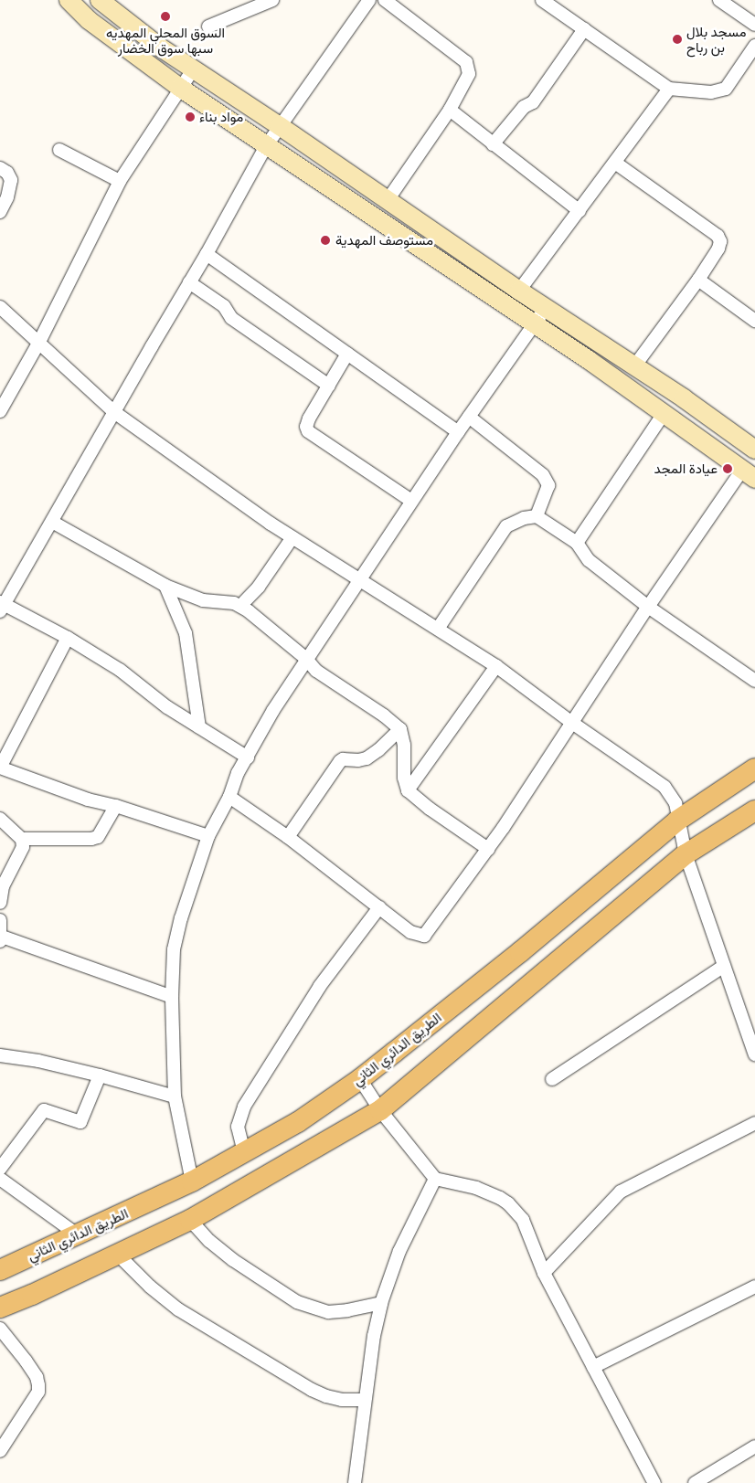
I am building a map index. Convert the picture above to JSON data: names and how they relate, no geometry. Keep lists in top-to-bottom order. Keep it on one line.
{"streets":{"main road":["الطريق الدائري الثاني"]},"places":["السوق المحلي المهديه سبها سوق الخضار","مسجد بلال بن رباح","مواد بناء","مستوصف المهدية","عيادة المجد"]}
